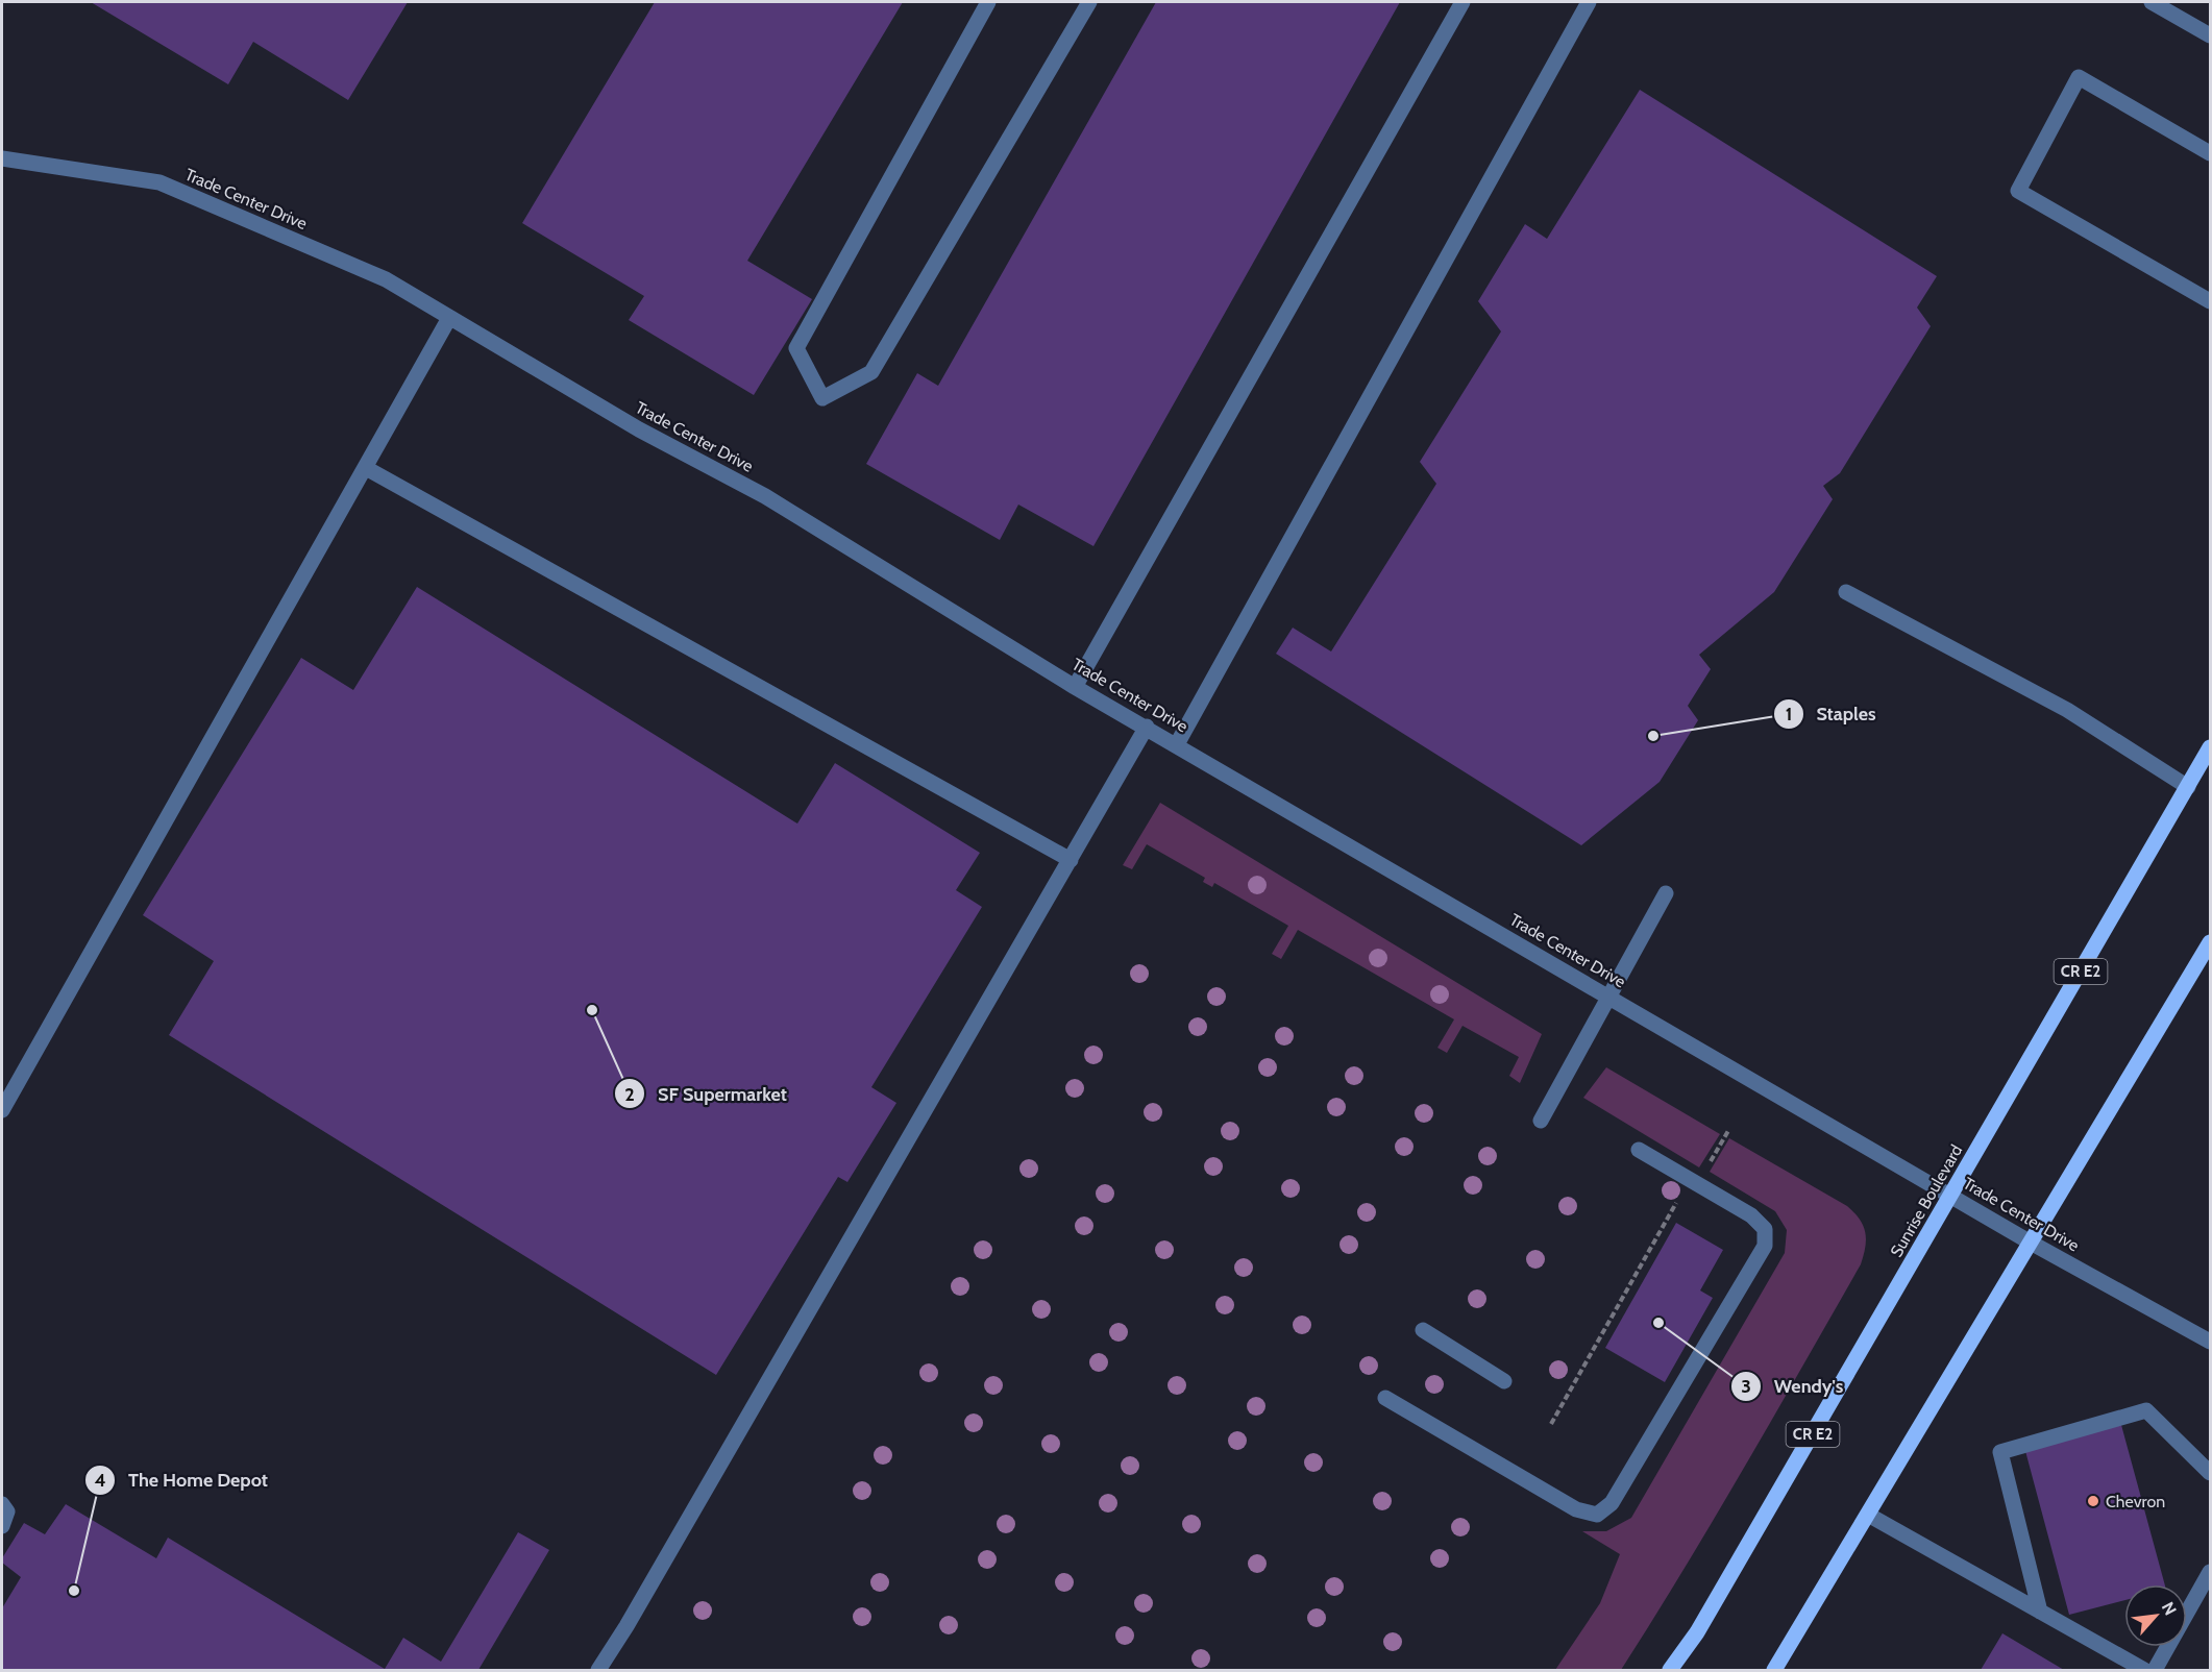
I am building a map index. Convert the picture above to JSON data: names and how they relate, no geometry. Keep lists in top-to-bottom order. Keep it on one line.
{"streets":{"main road":["CR E2","Sunrise Boulevard"],"street":["Trade Center Drive"]},"crossings":[["Trade Center Drive","Sunrise Boulevard"]],"places":["Staples","SF Supermarket","Wendy's","Chevron","The Home Depot"],"north":"top right"}
